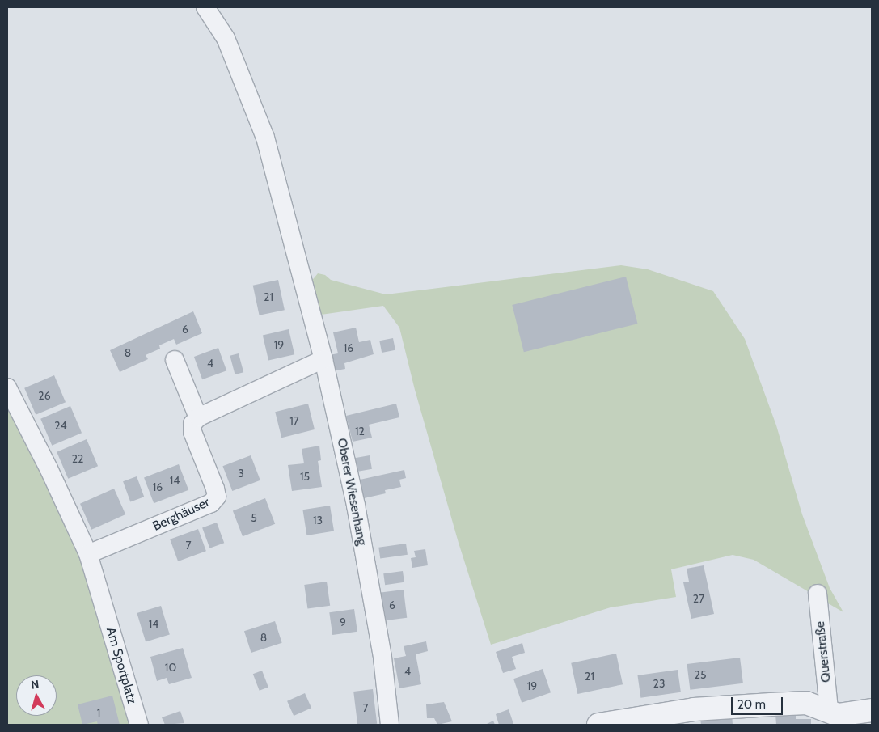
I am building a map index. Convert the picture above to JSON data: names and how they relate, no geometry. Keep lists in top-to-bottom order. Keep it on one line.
{"streets":{"street":["Oberer Wiesenhang","Berghäuser","Querstraße","Am Sportplatz"]},"crossings":[["Berghäuser","Am Sportplatz"]],"house_numbers":["21","6","19","16","8","4","26","17","24","12","22","3","15","14","16","5","13","7","27","6","9","14","8","10","4","25","21","23","19","7","1"],"scale_bar":"20 m","north":"top"}
